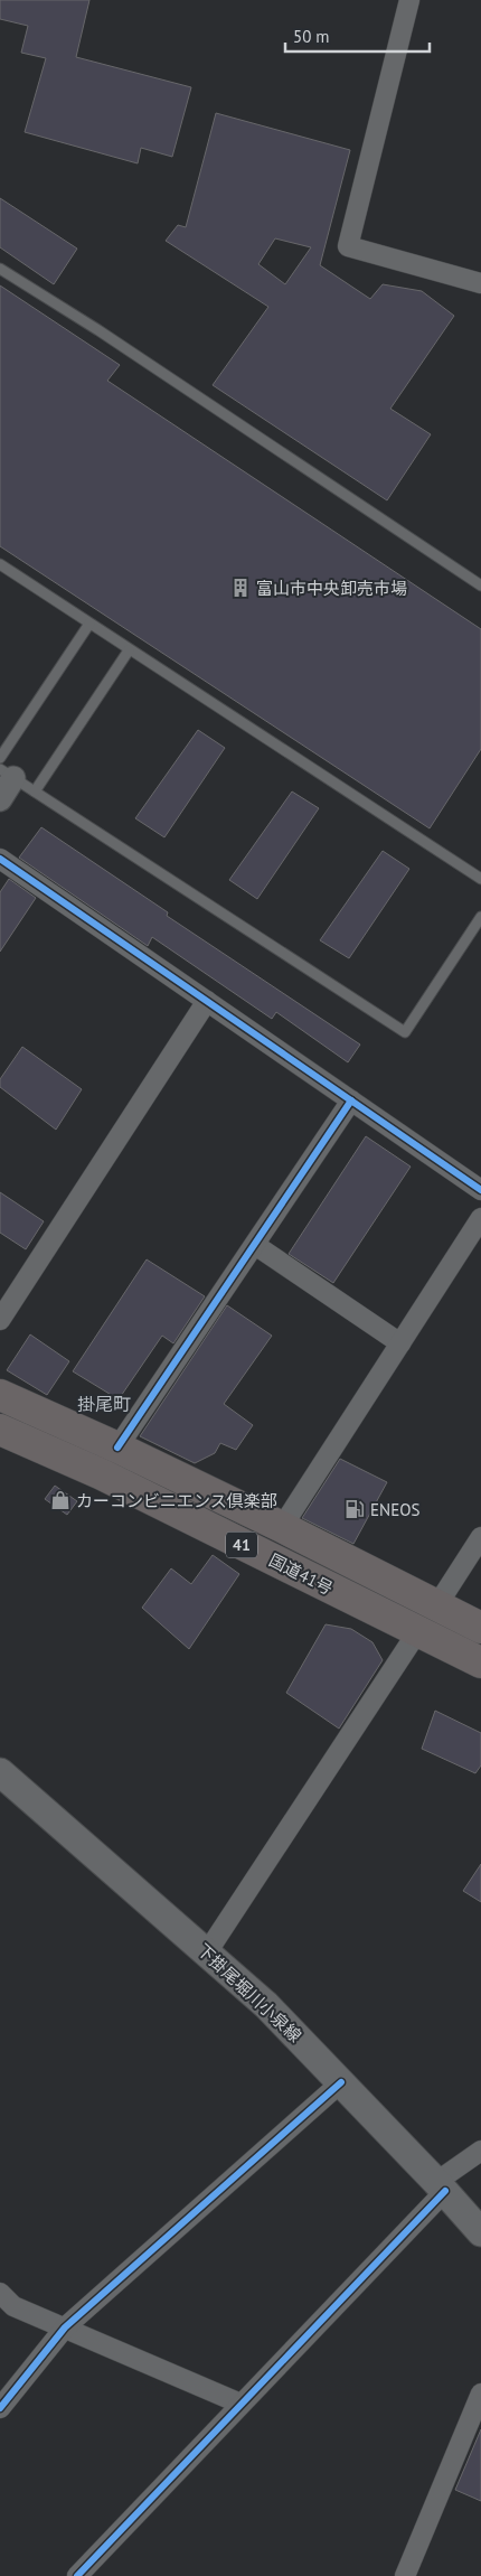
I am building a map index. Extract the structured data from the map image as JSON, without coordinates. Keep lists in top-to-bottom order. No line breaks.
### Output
{"streets":{"highway":["41","国道41号"],"main road":["下掛尾堀川小泉線"]},"districts":["掛尾町"],"places":{"building":["富山市中央卸売市場"],"shop":["カーコンビニエンス倶楽部"],"fuel station":["ENEOS"]},"scale_bar":"50 m"}
